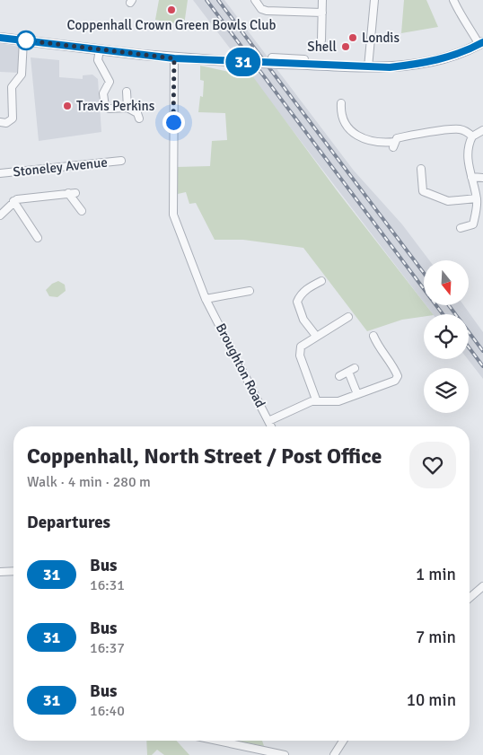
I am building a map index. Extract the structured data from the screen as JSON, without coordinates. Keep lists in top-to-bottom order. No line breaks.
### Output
{"streets":{"street":["Stoneley Avenue","Broughton Road"]},"places":["Coppenhall Crown Green Bowls Club","Londis","Shell","Travis Perkins"],"lines":["bus line 31"],"north":"bottom","page":{"on_map":"31","heading":[["Coppenhall, North Street / Post Office","Walk · 4 min · 280 m"],"Departures"],"list":[{"mark":"31","name":"Bus","note":"16:31","value":"1 min"},{"mark":"31","name":"Bus","note":"16:37","value":"7 min"},{"mark":"31","name":"Bus","note":"16:40","value":"10 min"}]}}
